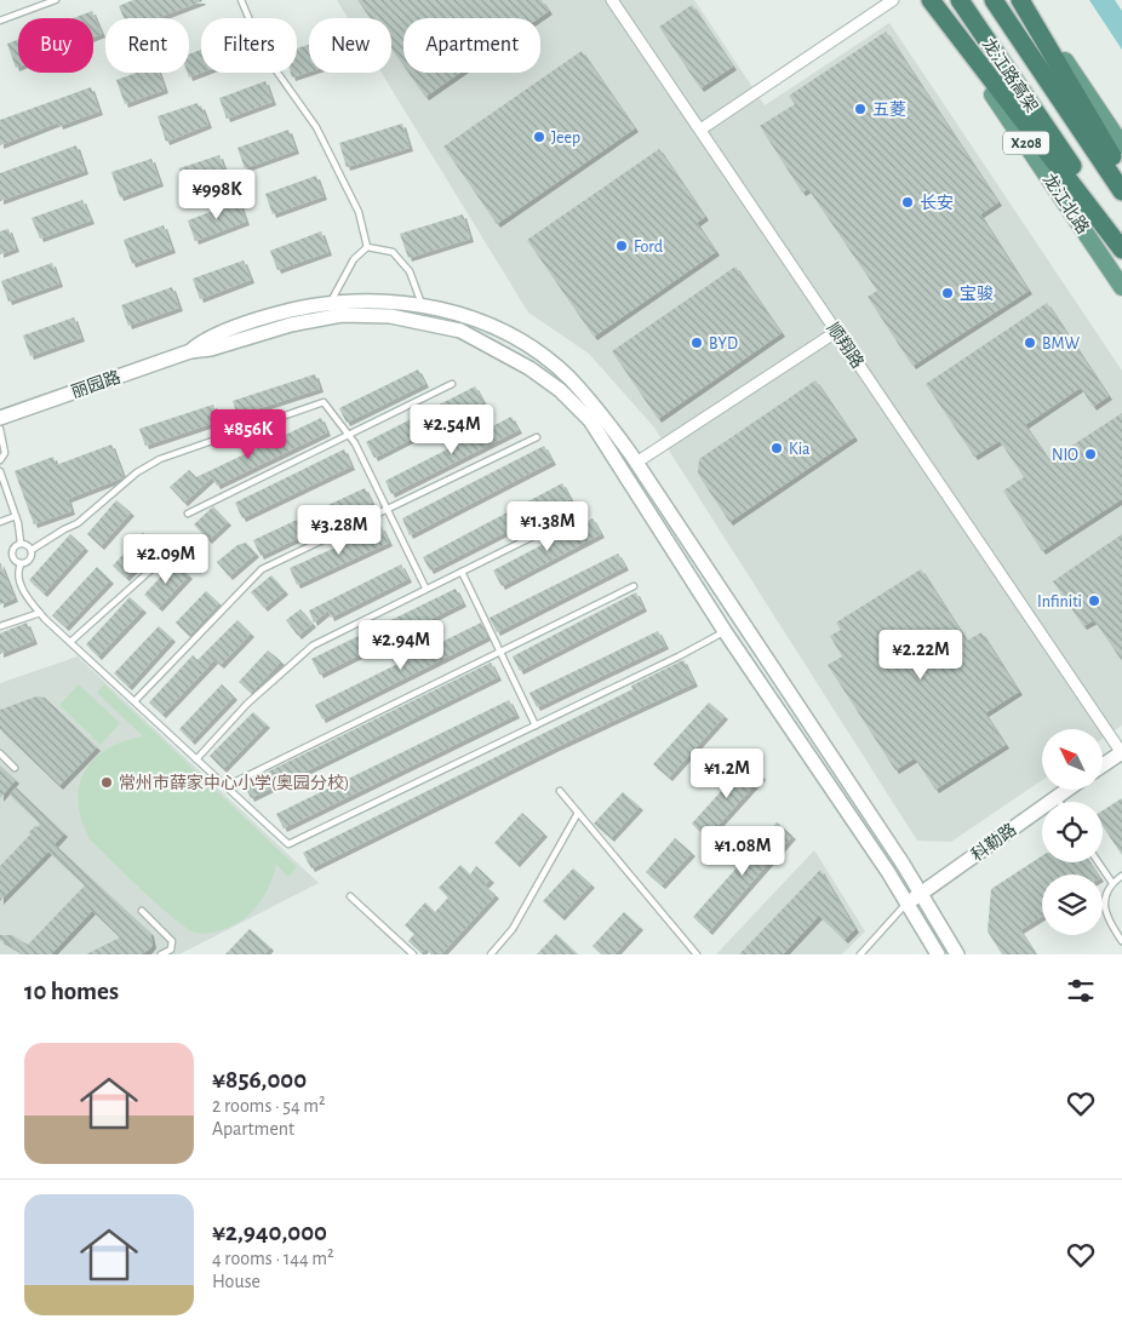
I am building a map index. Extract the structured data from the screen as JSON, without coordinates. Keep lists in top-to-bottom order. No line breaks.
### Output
{"streets":{"highway":["龙江路高架"],"main road":["X208","龙江北路"],"street":["顺翔路","丽园路","科勒路"]},"places":["五菱","Jeep","长安","Ford","宝骏","BYD","BMW","Kia","NIO","Infiniti","常州市薛家中心小学(奥园分校)"],"north":"top left","page":{"chip":["Buy","Rent","Filters","New","Apartment"],"price":["¥998K","¥2.54M","¥856K","¥1.38M","¥3.28M","¥2.09M","¥2.94M","¥2.22M","¥1.2M","¥1.08M"],"heading":"10 homes","list":[{"name":"¥856,000","note":"2 rooms · 54 m² · Apartment"},{"name":"¥2,940,000","note":"4 rooms · 144 m² · House"}]}}
